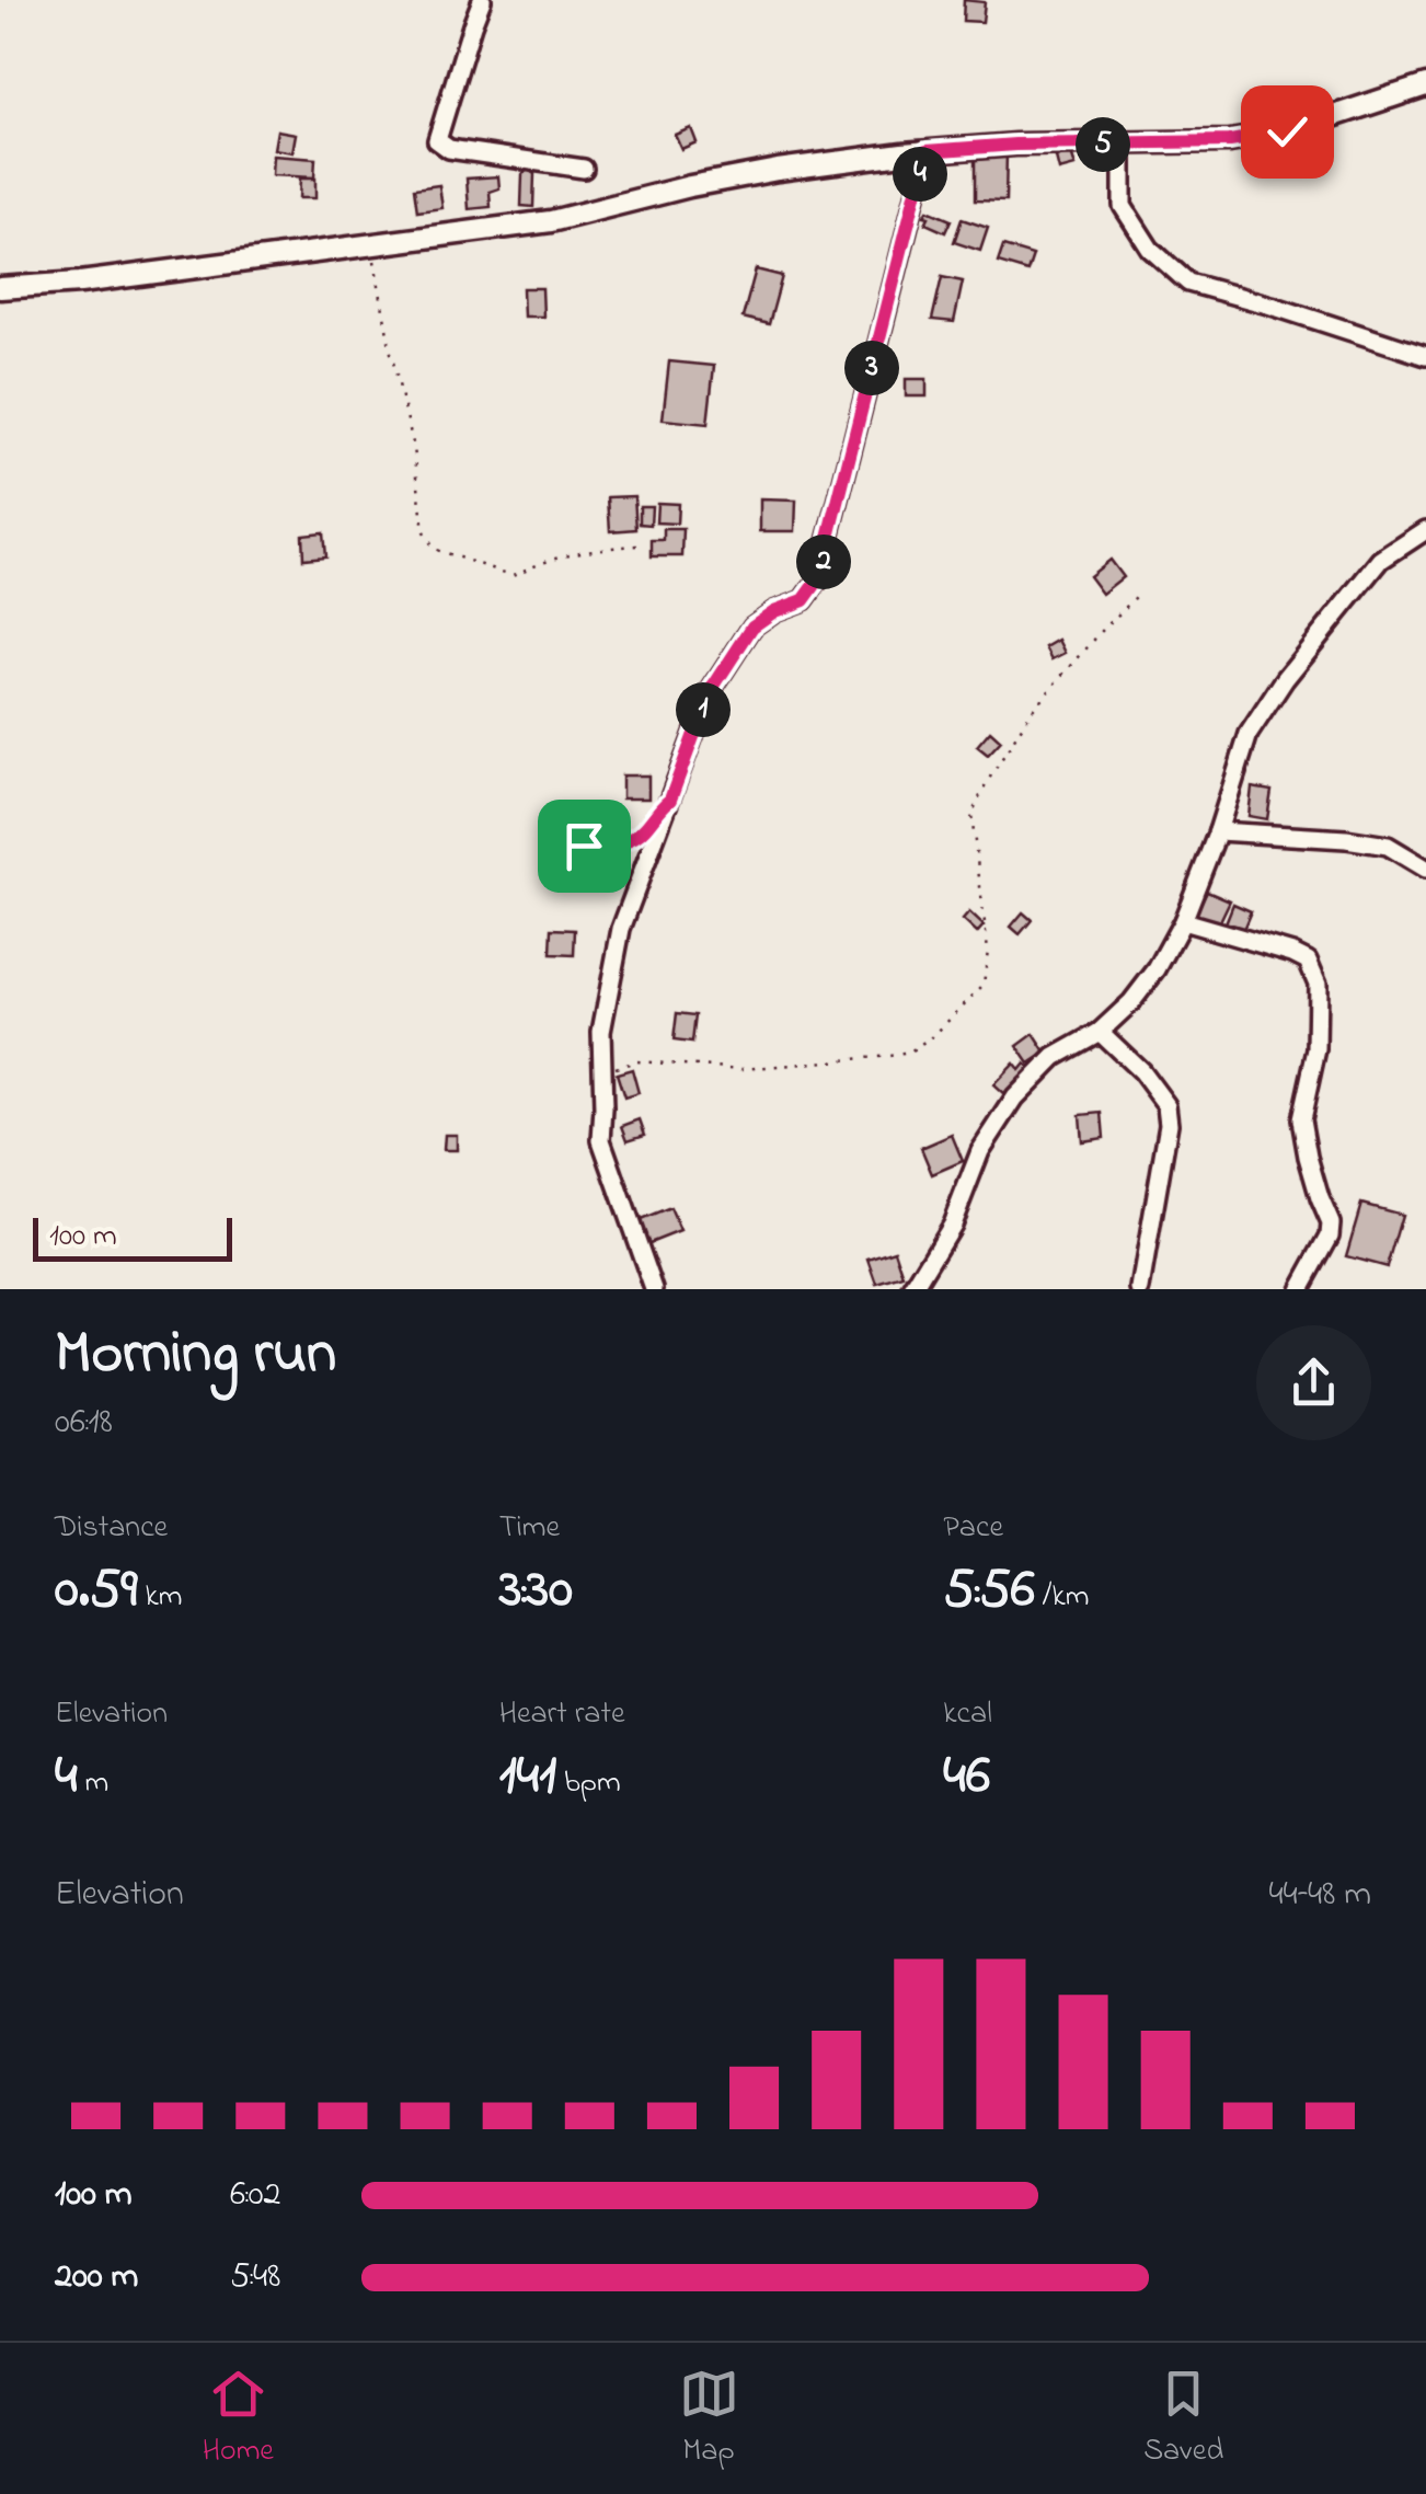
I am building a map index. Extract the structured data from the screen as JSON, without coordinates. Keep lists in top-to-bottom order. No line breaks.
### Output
{"scale_bar":"100 m","page":{"pins":["5","4","3","2","1"],"scale":"100 m","heading":["Morning run","06:18"],"stats":[["Distance","0.59 km"],["Time","3:30"],["Pace","5:56 /km"],["Elevation","4 m"],["Heart rate","141 bpm"],["kcal","46"]],"chart":["Elevation","44–48 m"],"list":[{"name":"100 m","note":"6:02"},{"name":"200 m","note":"5:48"}],"tabs":["Home","Map","Saved"]}}
